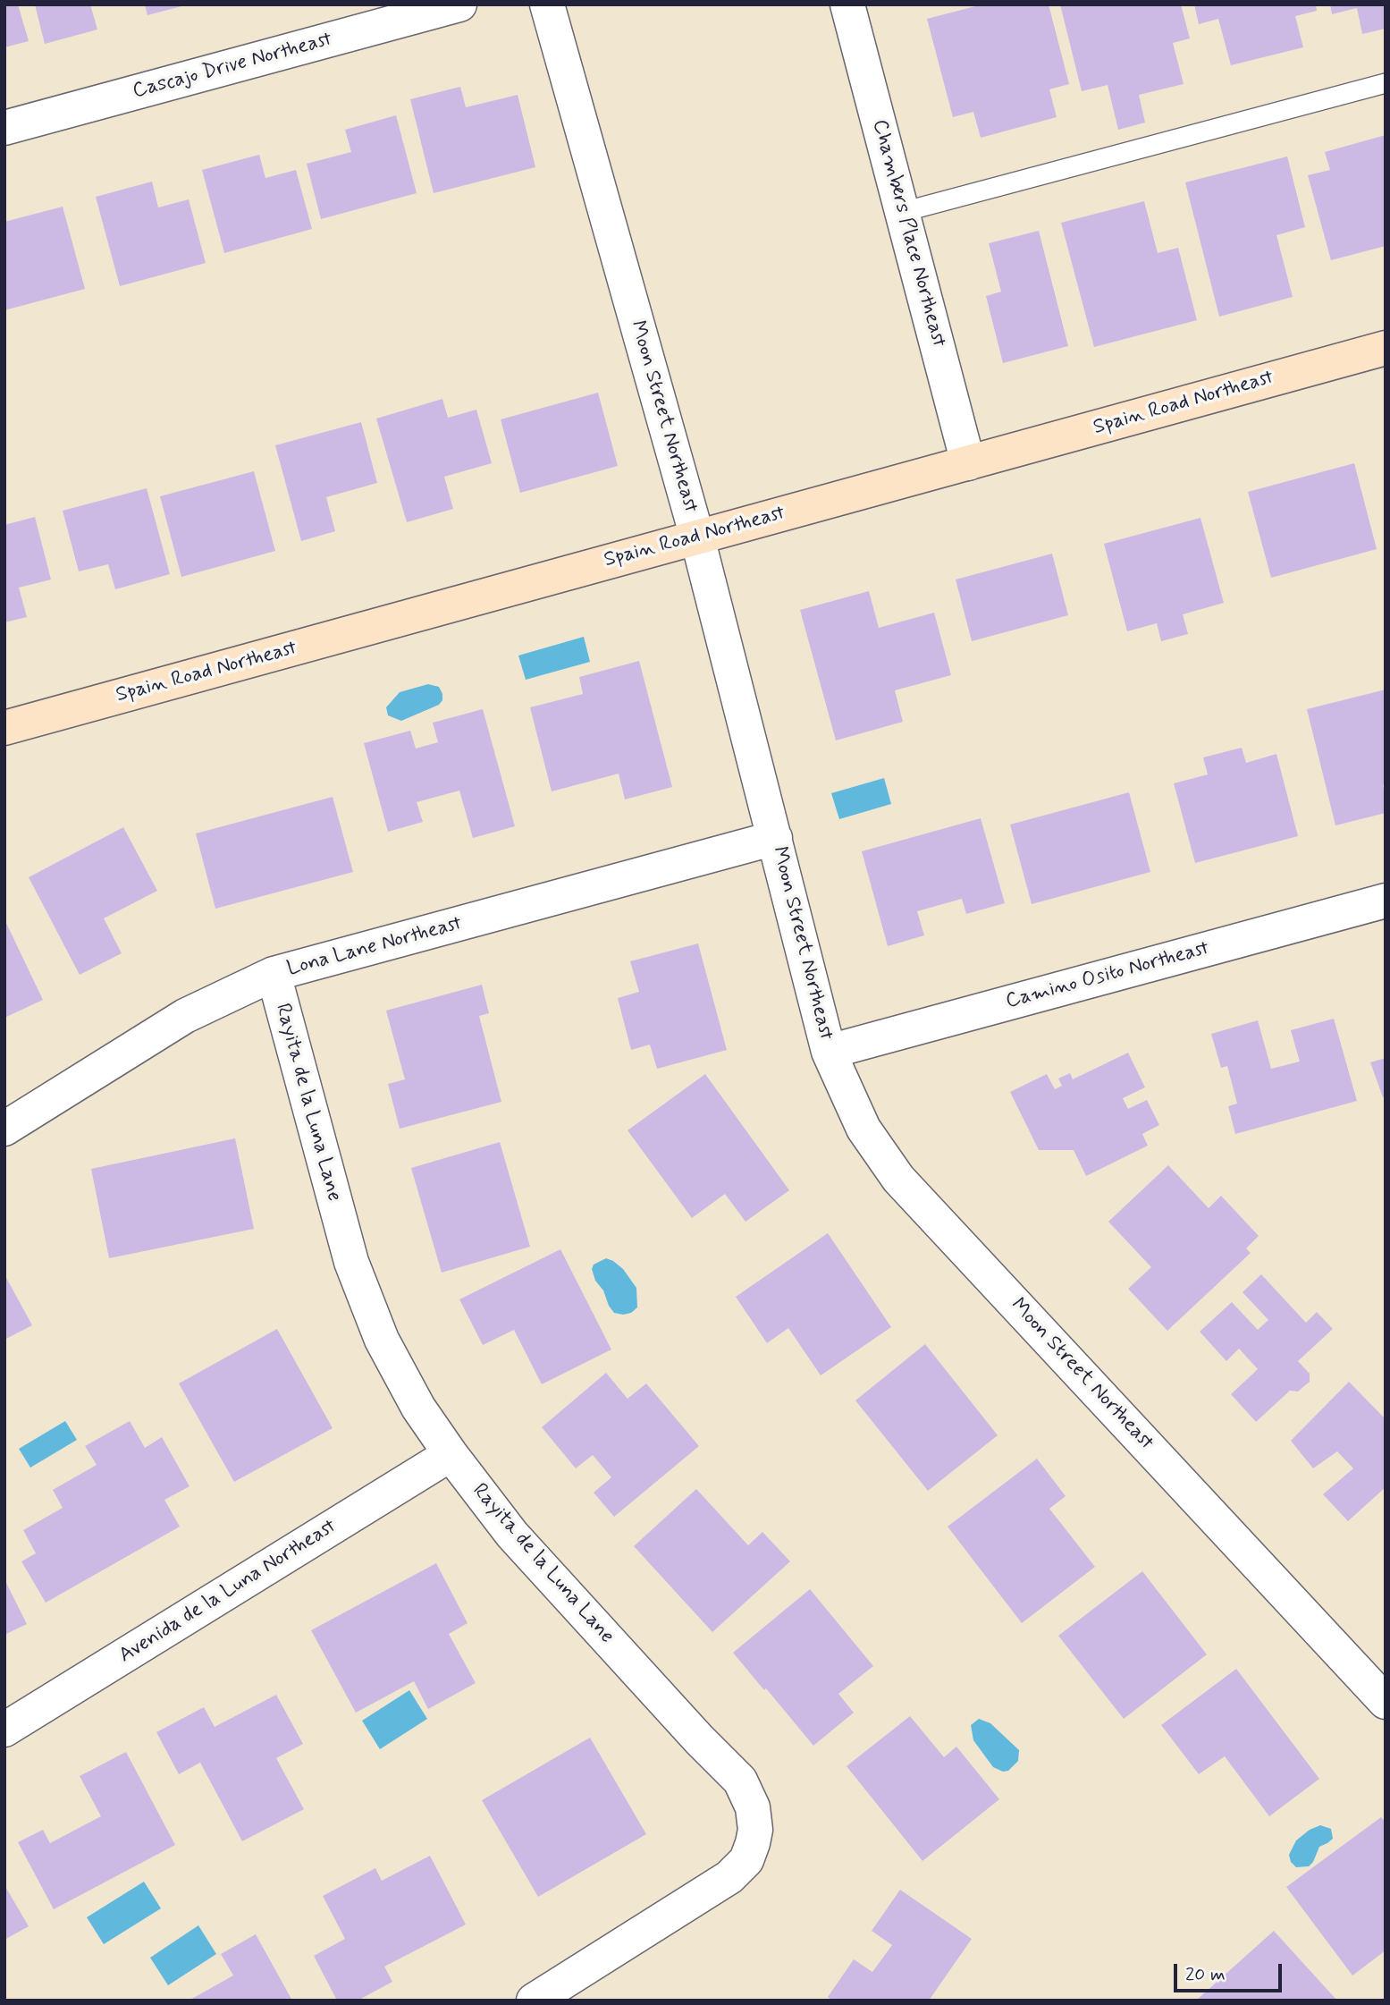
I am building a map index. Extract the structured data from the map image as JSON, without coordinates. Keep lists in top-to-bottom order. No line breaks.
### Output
{"streets":{"street":["Cascajo Drive Northeast","Chambers Place Northeast","Spain Road Northeast","Moon Street Northeast","Lona Lane Northeast","Camino Osito Northeast","Rayita de la Luna Lane","Avenida de la Luna Northeast"]},"crossings":[["Chambers Place Northeast","Spain Road Northeast"],["Spain Road Northeast","Moon Street Northeast"],["Moon Street Northeast","Lona Lane Northeast"],["Moon Street Northeast","Camino Osito Northeast"],["Lona Lane Northeast","Rayita de la Luna Lane"],["Rayita de la Luna Lane","Avenida de la Luna Northeast"]],"scale_bar":"20 m"}
